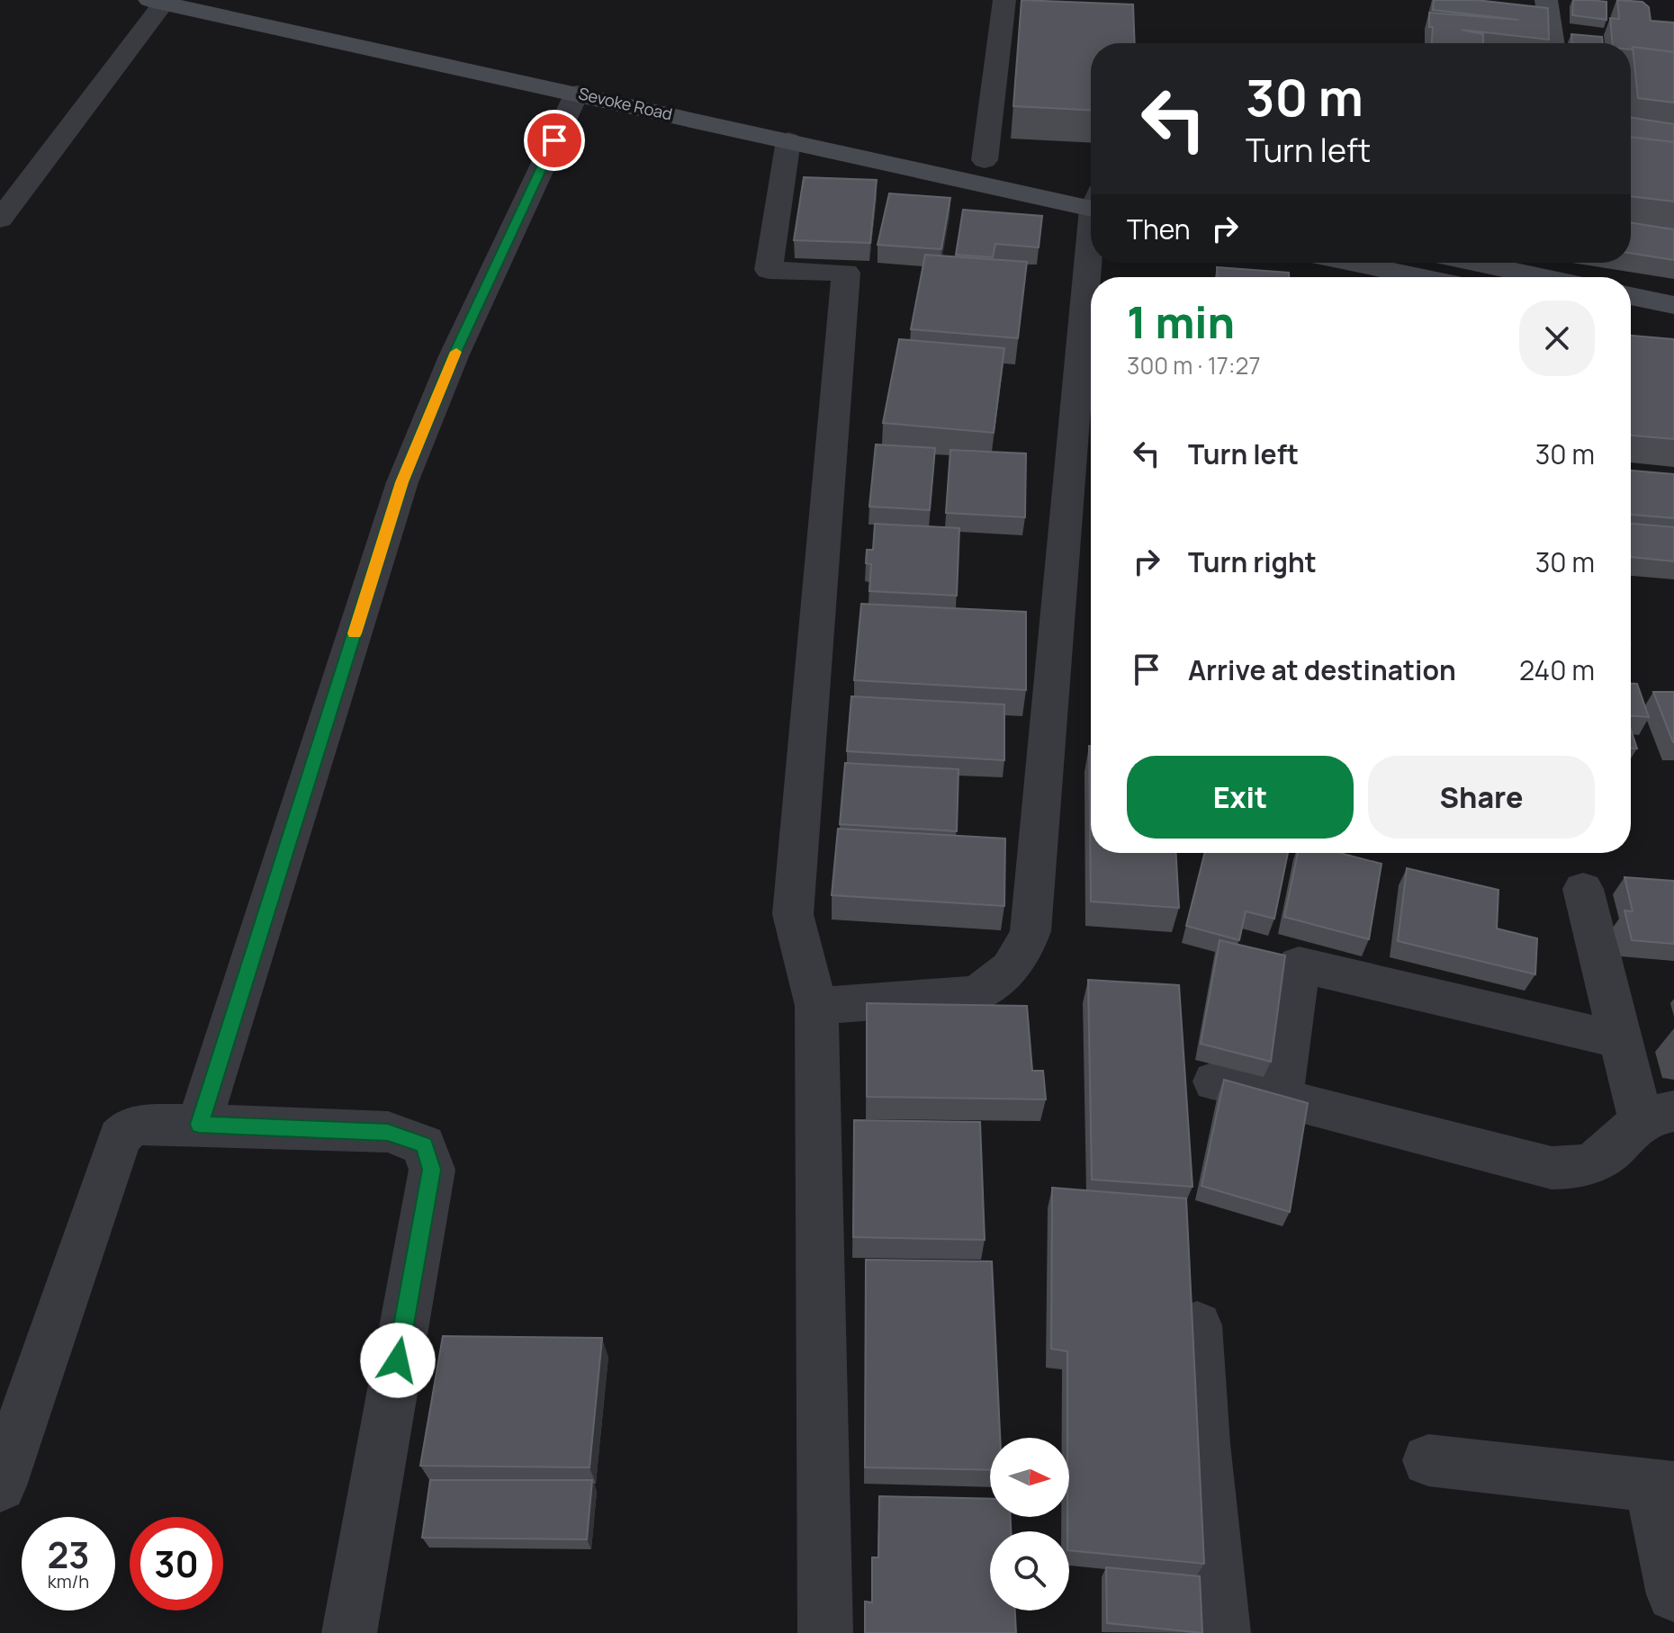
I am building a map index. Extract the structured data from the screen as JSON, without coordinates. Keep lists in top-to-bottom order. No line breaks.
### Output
{"streets":{"main road":["Sevoke Road"]},"north":"right","page":{"turn":["30 m","Turn left"],"then":"Then","heading":["1 min","300 m · 17:27"],"list":[{"name":"Turn left","value":"30 m"},{"name":"Turn right","value":"30 m"},{"name":"Arrive at destination","value":"240 m"}],"buttons":["Exit","Share"],"speed":"23 km/h","limit":"30"}}
